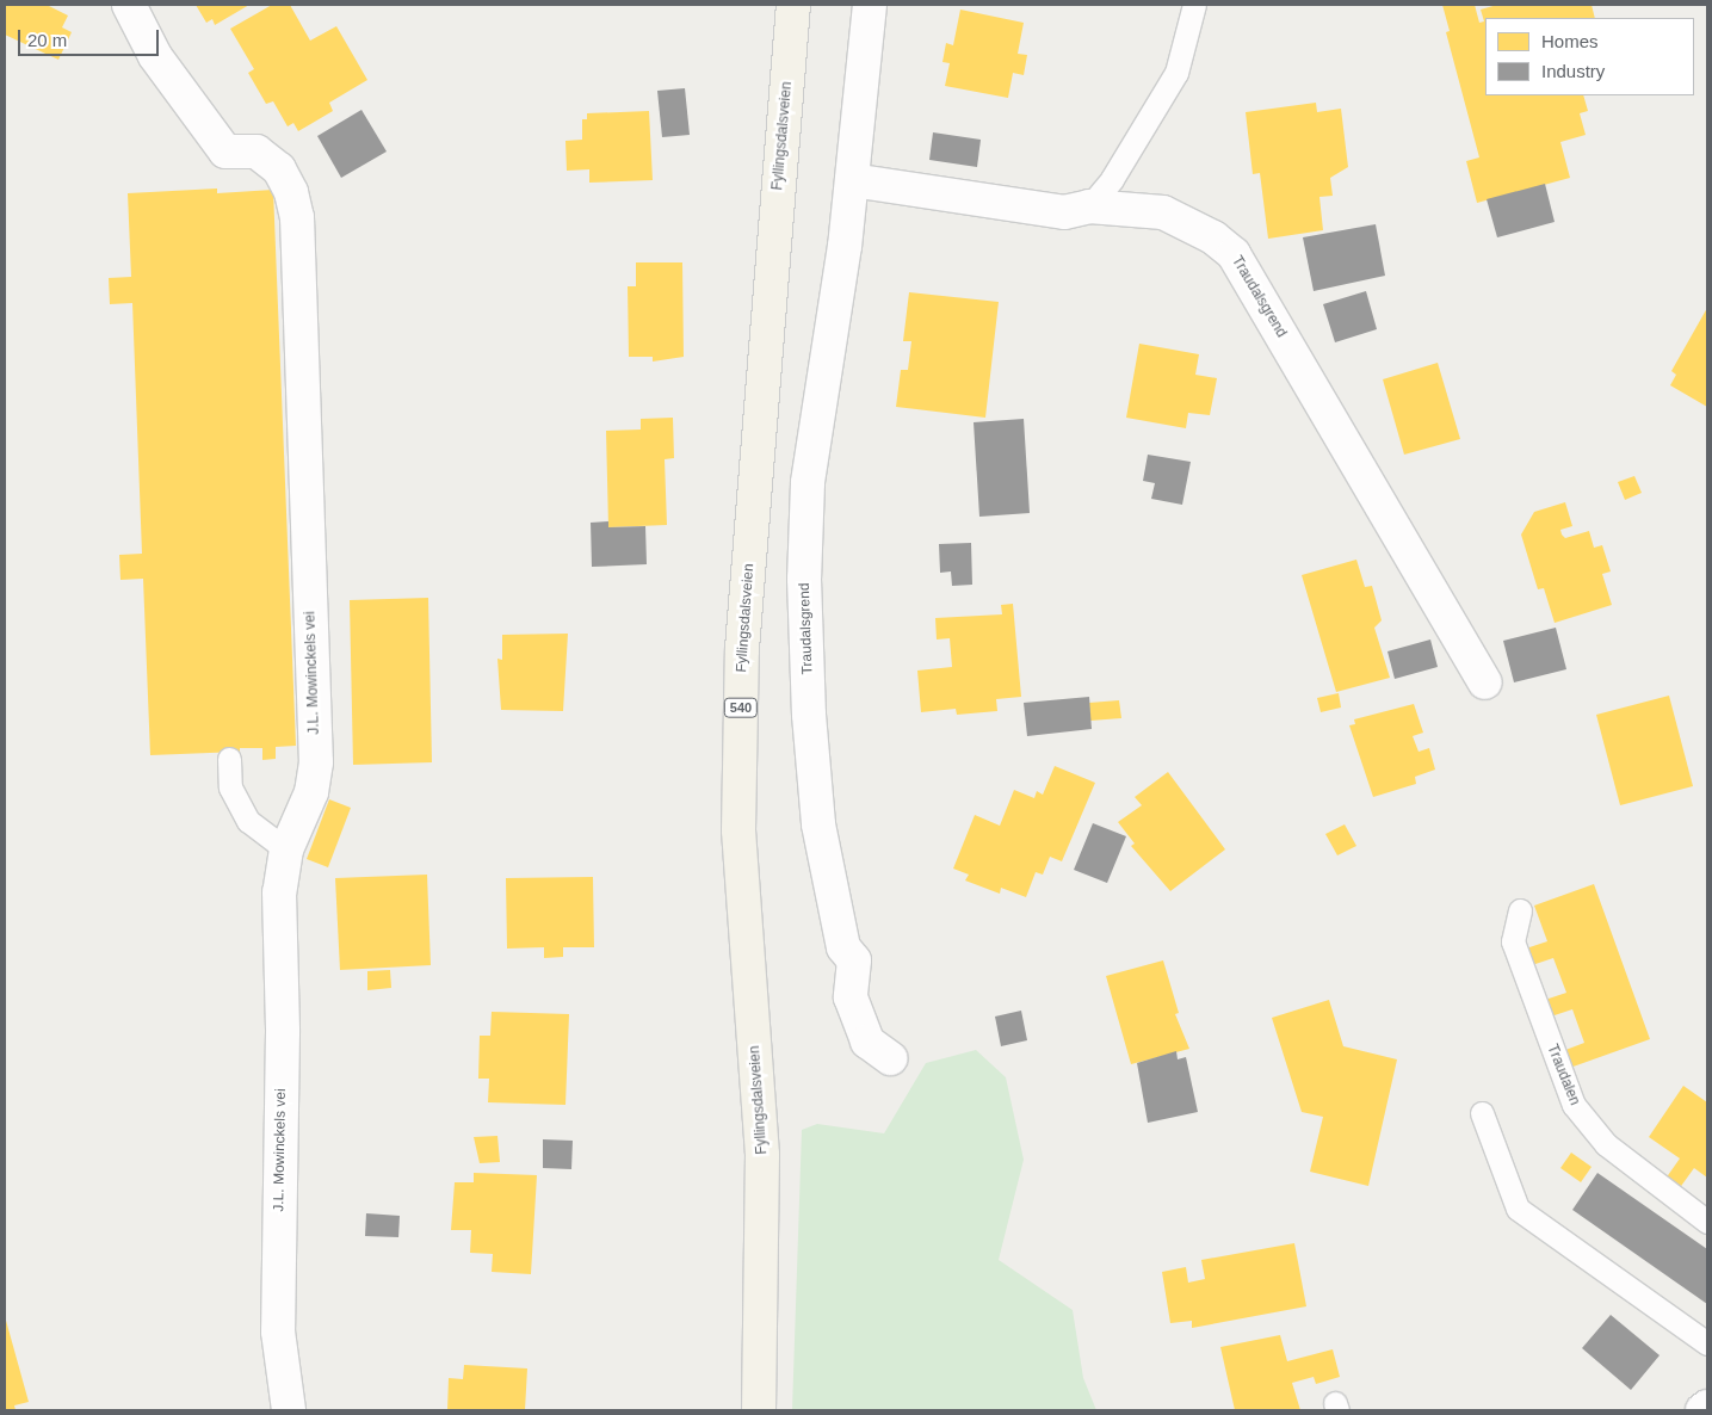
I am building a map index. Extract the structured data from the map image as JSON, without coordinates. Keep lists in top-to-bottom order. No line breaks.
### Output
{"streets":{"main road":["Fyllingsdalsveien","540"],"street":["Traudalsgrend","J.L. Mowinckels vei"],"lane":["Traudalen"]},"legend":["Homes","Industry"],"scale_bar":"20 m"}
